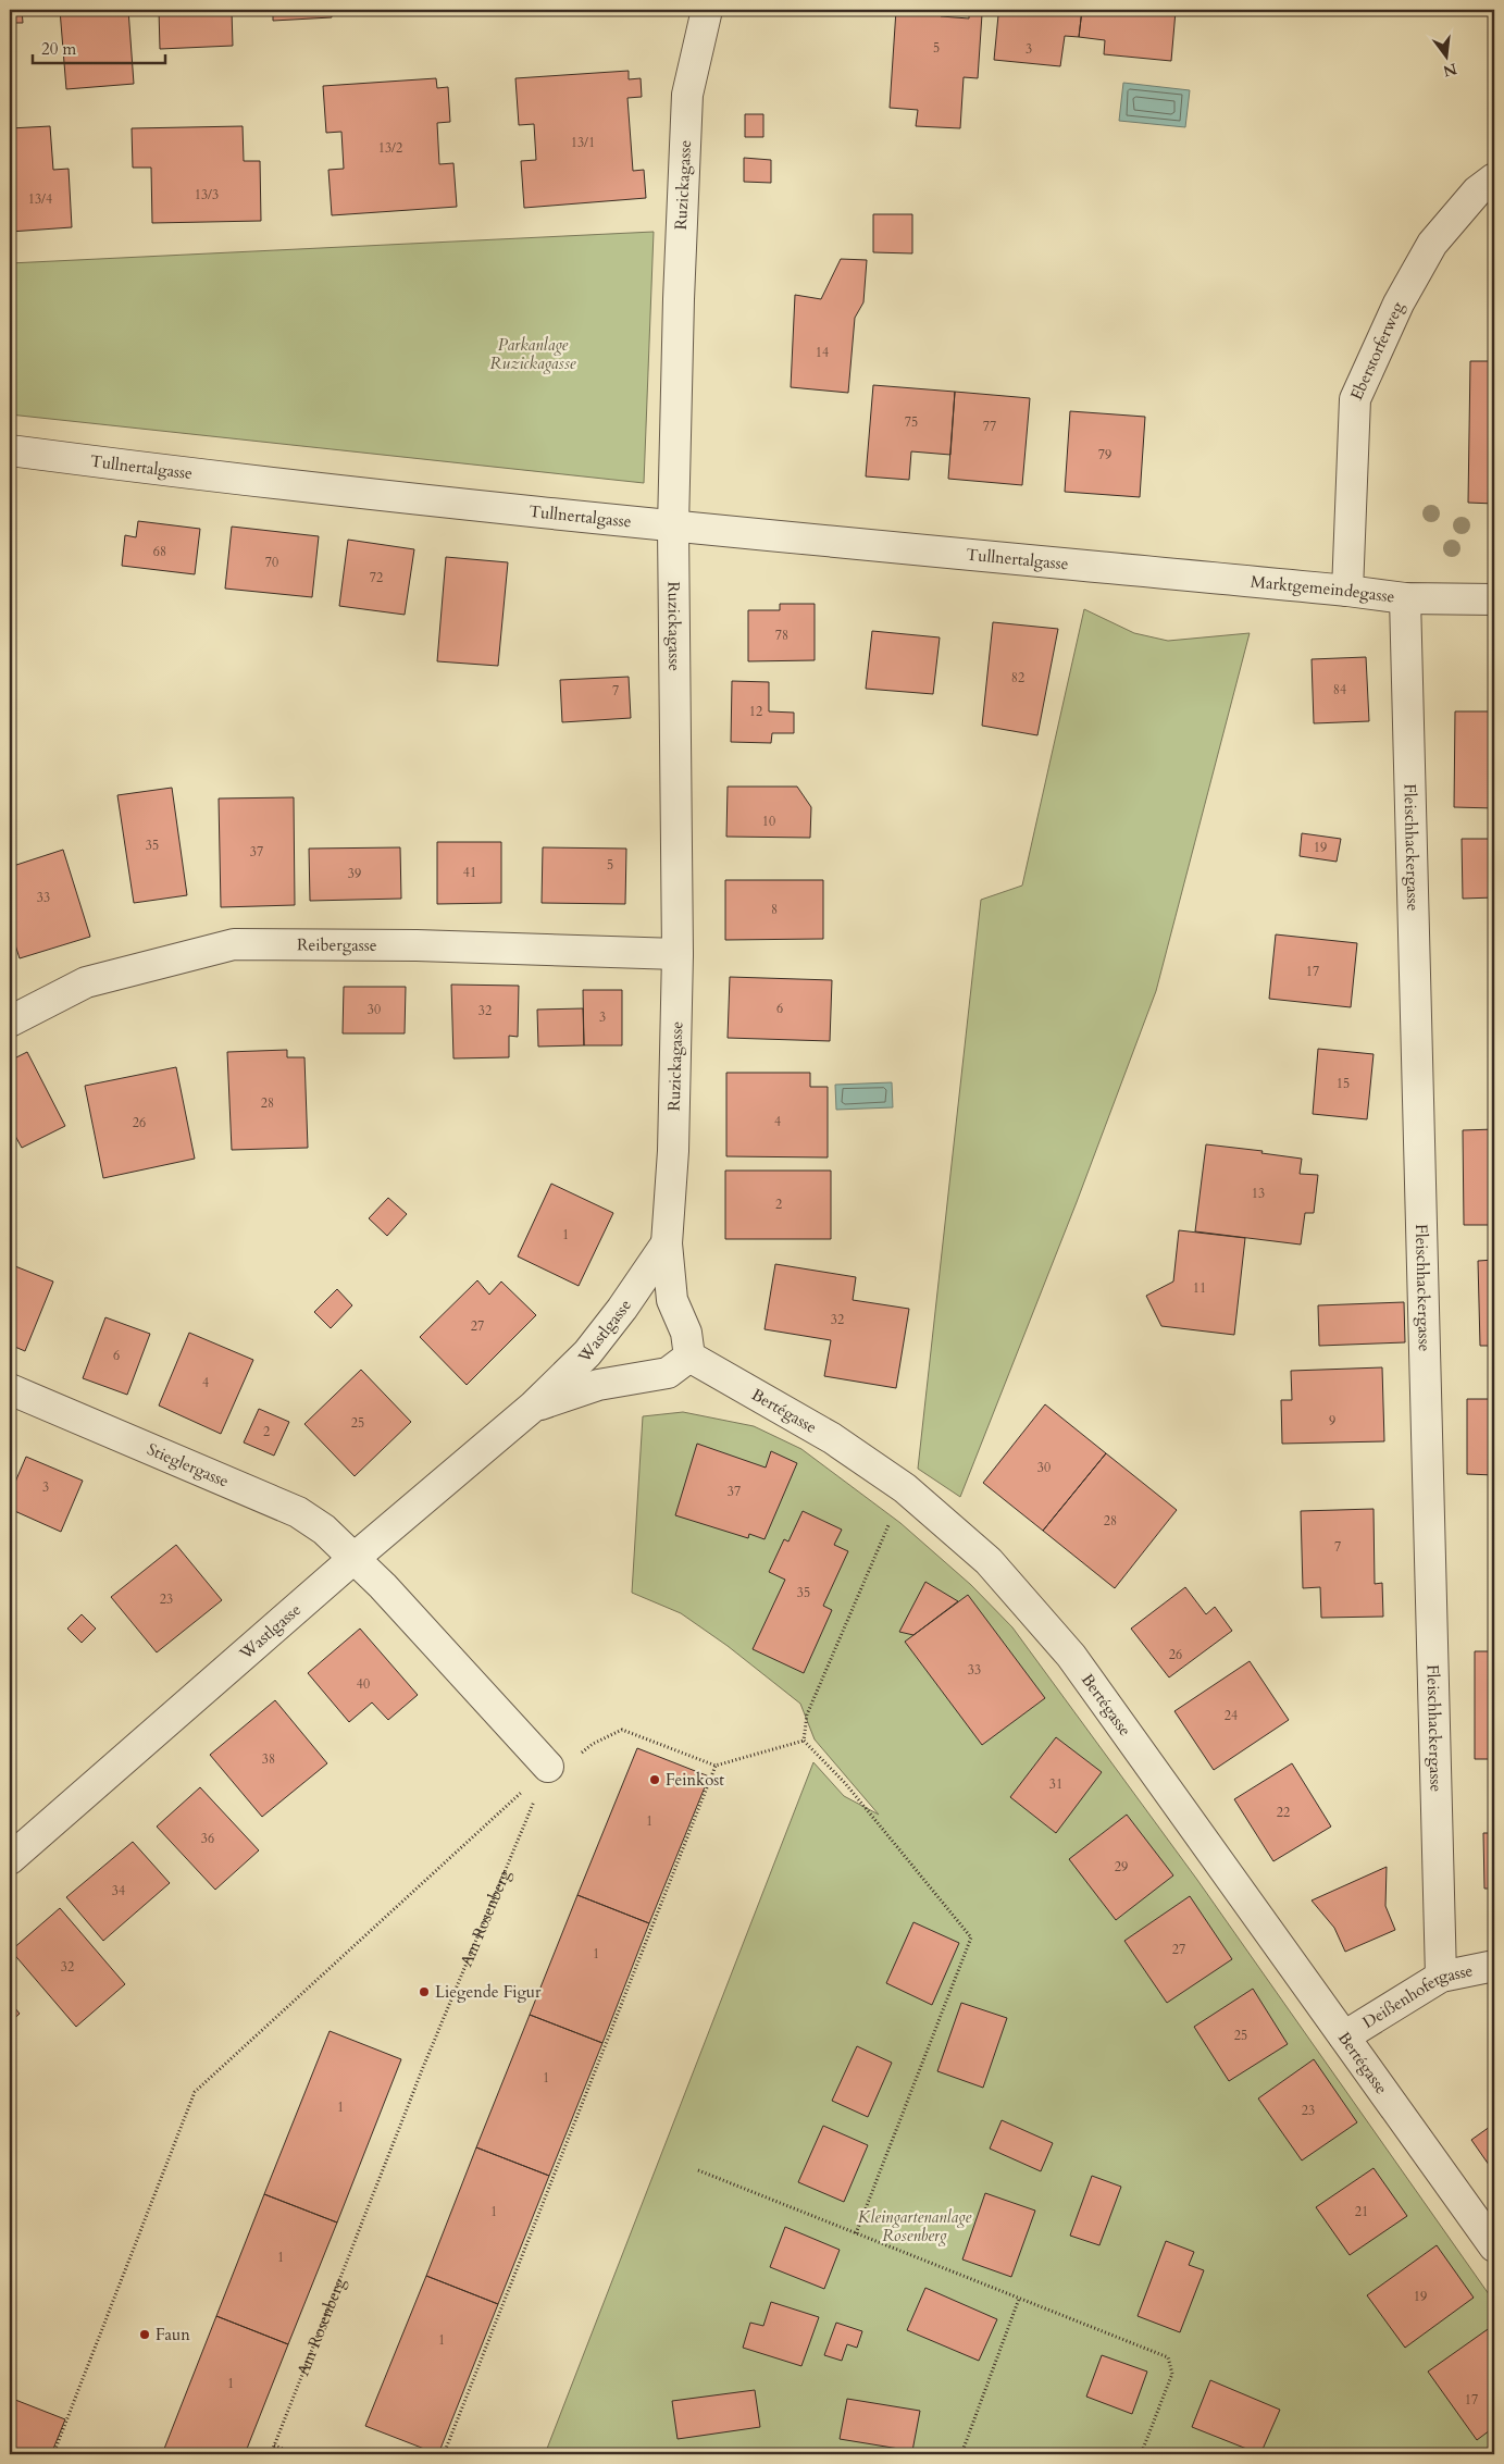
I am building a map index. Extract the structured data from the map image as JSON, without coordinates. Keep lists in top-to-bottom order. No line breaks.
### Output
{"streets":{"street":["Ruzickagasse","Eberstorferweg","Tullnertalgasse","Marktgemeindegasse","Fleischhackergasse","Reibergasse","Wastlgasse","Bertégasse","Stieglergasse","Deißenhofergasse"],"path":["Am Rosenberg"]},"crossings":[["Ruzickagasse","Tullnertalgasse"],["Ruzickagasse","Reibergasse"],["Ruzickagasse","Wastlgasse"],["Eberstorferweg","Marktgemeindegasse"],["Tullnertalgasse","Marktgemeindegasse"],["Marktgemeindegasse","Fleischhackergasse"],["Fleischhackergasse","Deißenhofergasse"],["Wastlgasse","Bertégasse"],["Wastlgasse","Stieglergasse"],["Bertégasse","Deißenhofergasse"]],"parks":["Parkanlage Ruzickagasse","Kleingartenanlage Rosenberg"],"places":["Feinkost","Liegende Figur","Faun"],"house_numbers":["5","3","13/1","13/2","13/3","13/4","14","75","77","79","68","70","72","78","82","84","7","12","10","35","19","37","5","41","39","33","8","17","6","30","32","3","15","28","4","26","13","2","1","11","32","27","6","4","9","25","2","30","3","37","28","7","35","23","26","33","40","24","38","31","22","1","36","29","34","27","1","32","25","1","1","23","1","21","1","19","1","1","17"],"scale_bar":"20 m","north":"bottom"}
